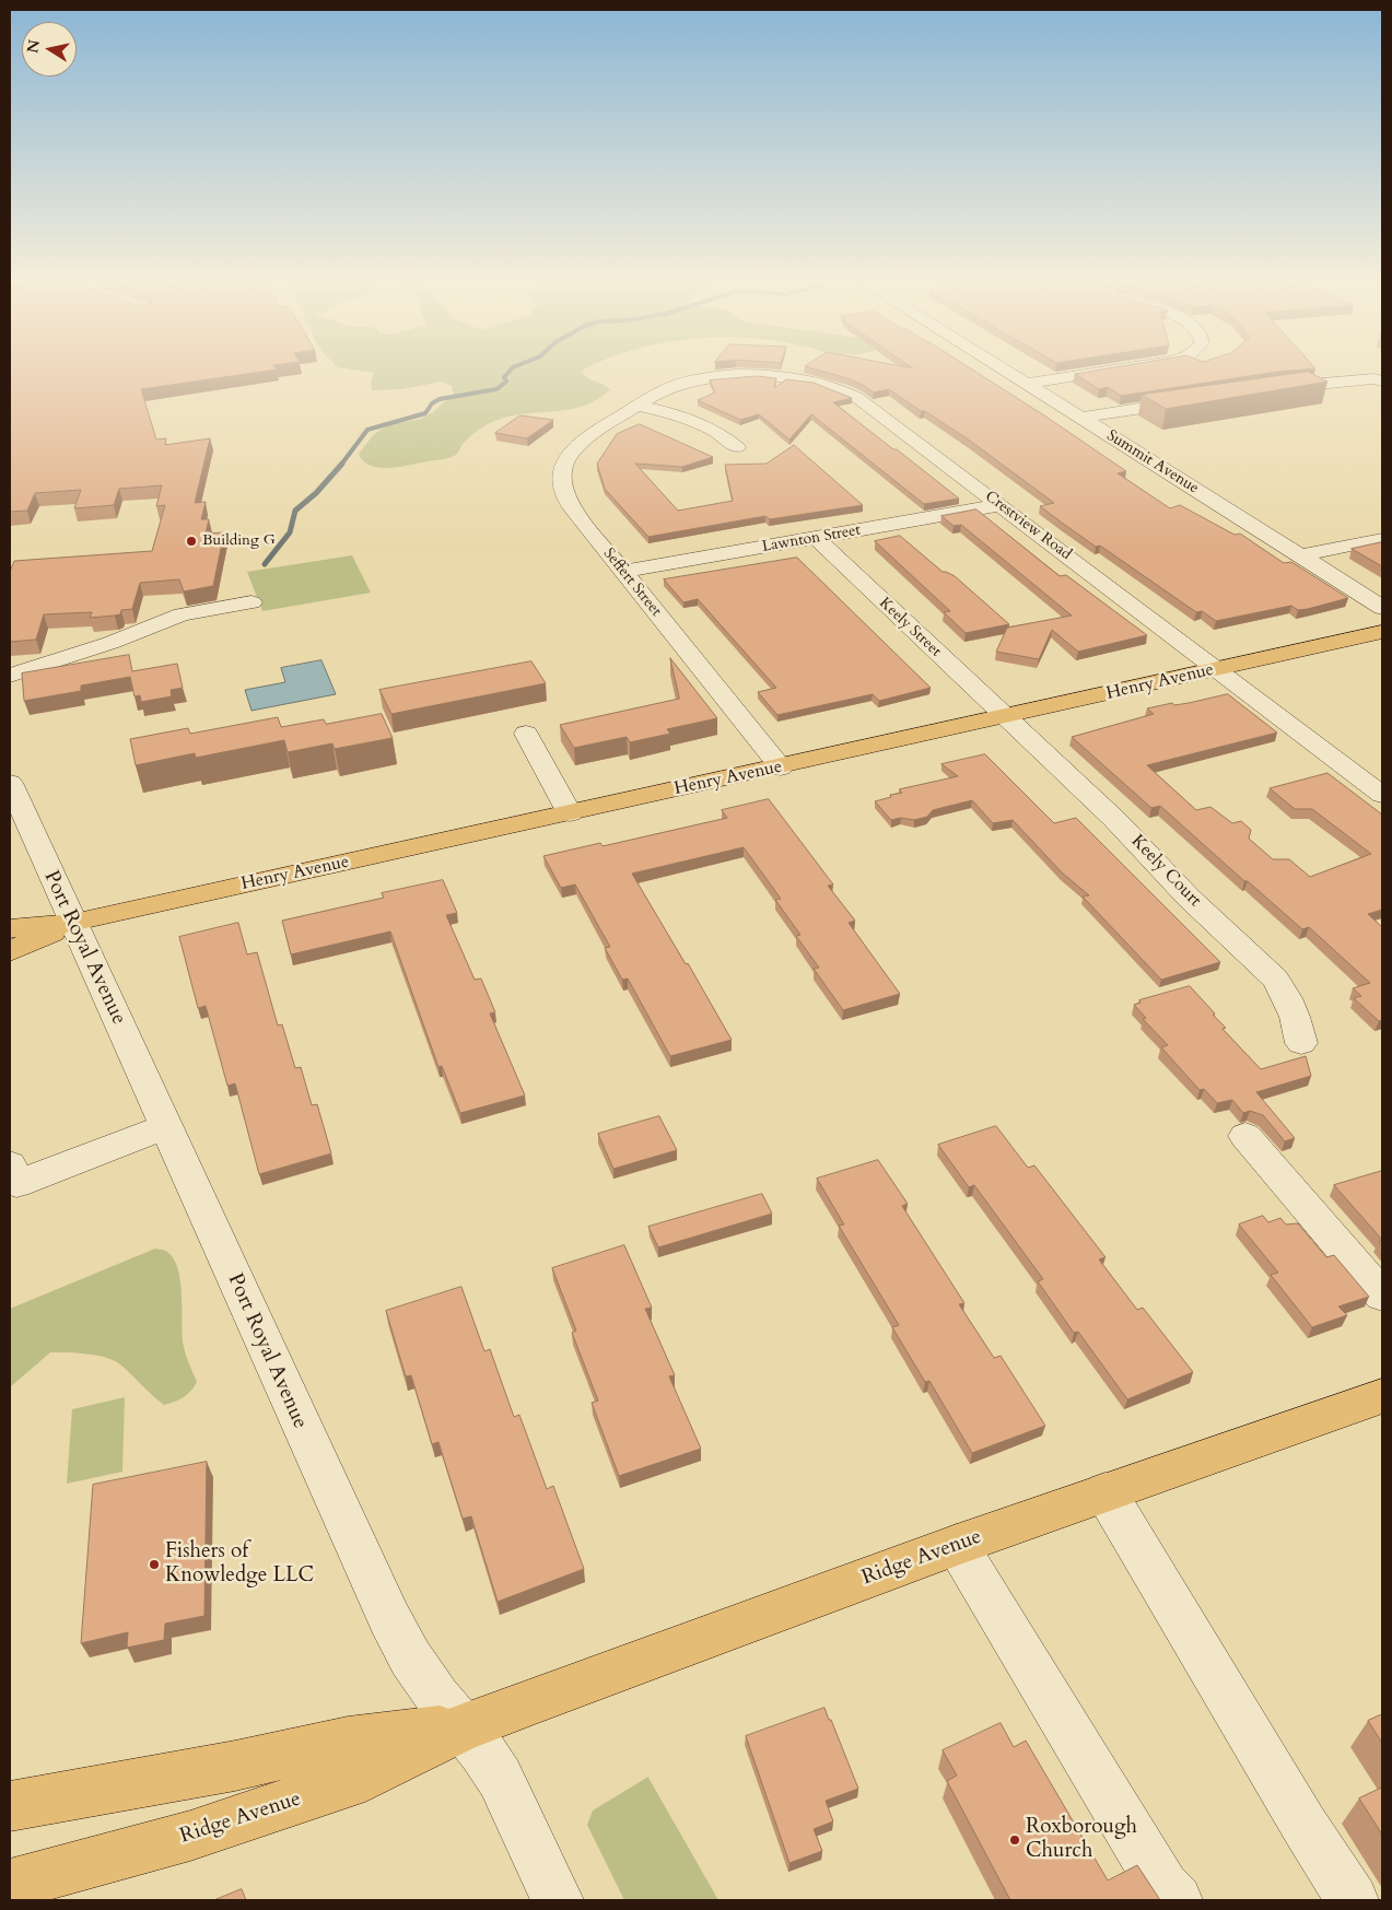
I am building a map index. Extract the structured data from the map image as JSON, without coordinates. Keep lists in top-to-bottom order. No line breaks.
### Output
{"streets":{"main road":["Henry Avenue","Ridge Avenue"],"street":["Summit Avenue","Crestview Road","Lawnton Street","Seffert Street","Keely Street","Keely Court","Port Royal Avenue"]},"crossings":[["Crestview Road","Lawnton Street"],["Crestview Road","Seffert Street"],["Crestview Road","Henry Avenue"],["Lawnton Street","Seffert Street"],["Lawnton Street","Keely Street"],["Seffert Street","Henry Avenue"],["Keely Street","Henry Avenue"],["Keely Street","Keely Court"],["Henry Avenue","Keely Court"],["Henry Avenue","Port Royal Avenue"],["Port Royal Avenue","Ridge Avenue"]],"places":["Building G","Fishers of Knowledge LLC","Roxborough Church"],"north":"left"}
